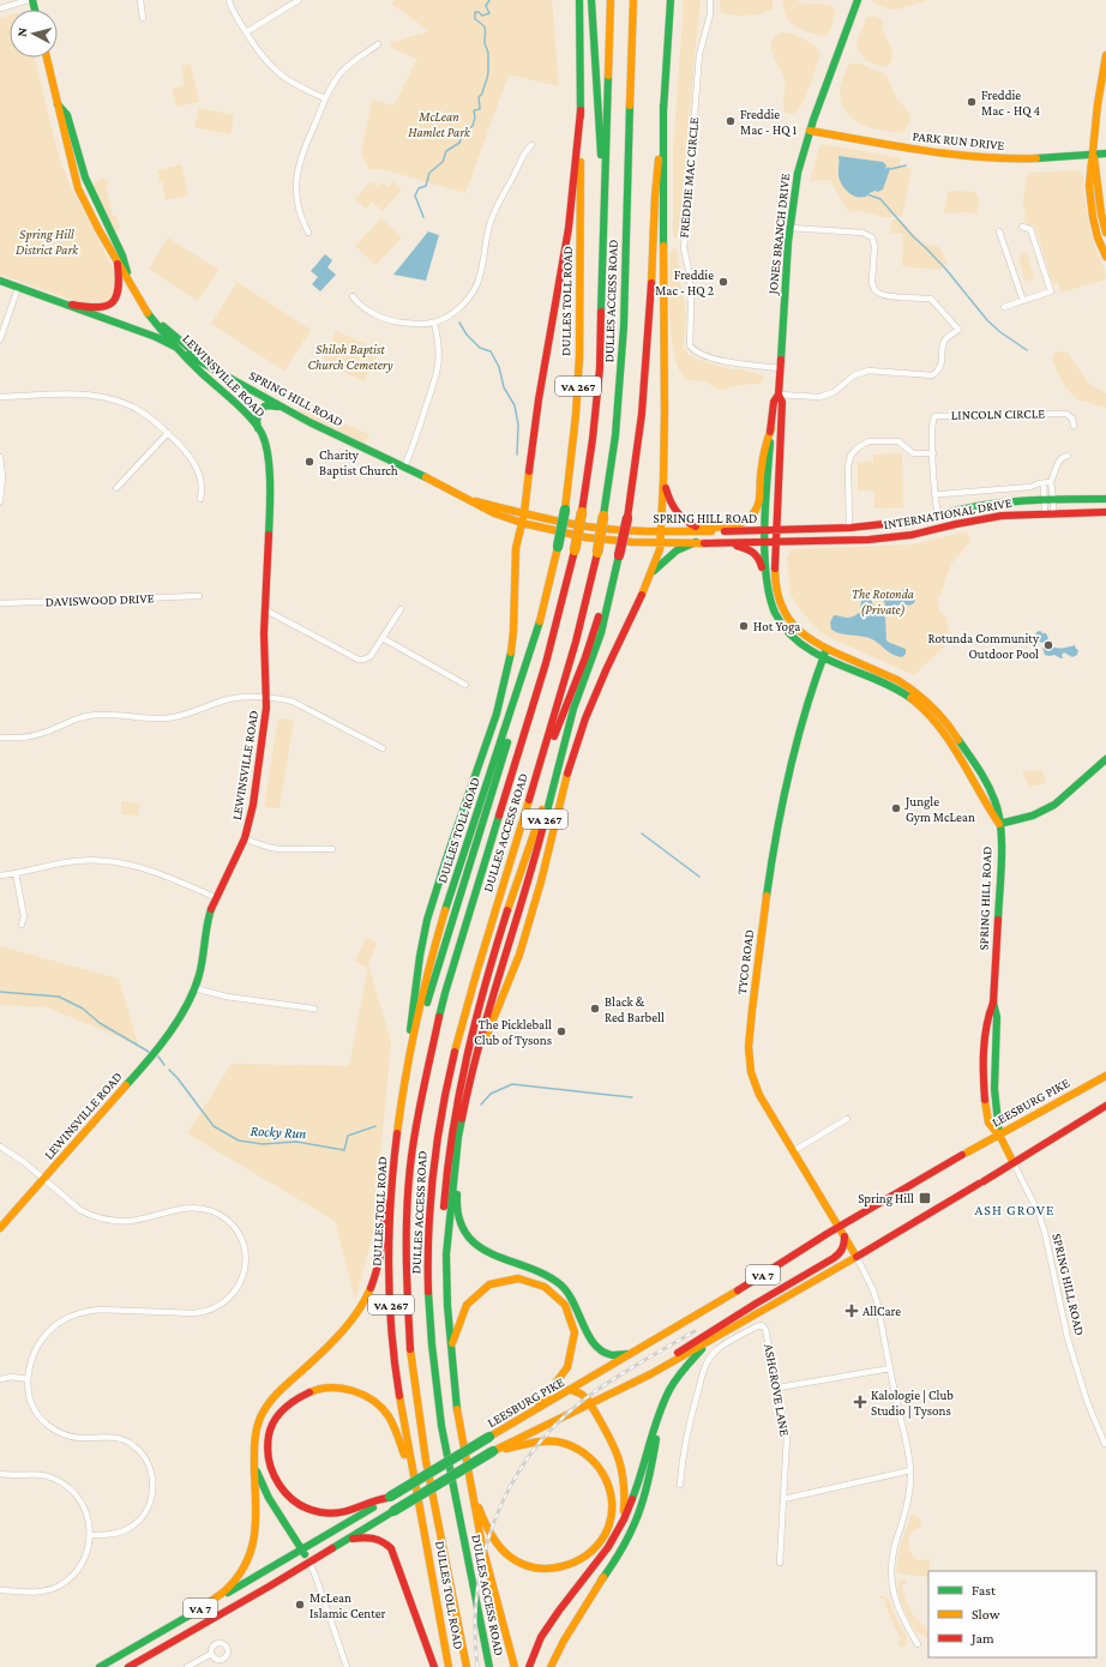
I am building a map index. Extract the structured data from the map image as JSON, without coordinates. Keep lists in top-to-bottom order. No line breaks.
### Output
{"streets":{"main road":["PARK RUN DRIVE","JONES BRANCH DRIVE","DULLES TOLL ROAD","DULLES ACCESS ROAD","LEWINSVILLE ROAD","VA 267","SPRING HILL ROAD","INTERNATIONAL DRIVE","TYCO ROAD","LEESBURG PIKE","VA 7"],"street":["FREDDIE MAC CIRCLE","LINCOLN CIRCLE","DAVISWOOD DRIVE","ASHGROVE LANE"]},"crossings":[["PARK RUN DRIVE","JONES BRANCH DRIVE"],["FREDDIE MAC CIRCLE","JONES BRANCH DRIVE"],["JONES BRANCH DRIVE","SPRING HILL ROAD"],["JONES BRANCH DRIVE","INTERNATIONAL DRIVE"],["LEWINSVILLE ROAD","SPRING HILL ROAD"],["SPRING HILL ROAD","INTERNATIONAL DRIVE"],["SPRING HILL ROAD","TYCO ROAD"],["SPRING HILL ROAD","LEESBURG PIKE"],["LINCOLN CIRCLE","INTERNATIONAL DRIVE"],["TYCO ROAD","LEESBURG PIKE"]],"districts":["ASH GROVE"],"water":["Rocky Run"],"parks":["McLean Hamlet Park","Spring Hill District Park","Shiloh Baptist Church Cemetery","The Rotonda (Private)"],"places":{"other":["Freddie Mac - HQ 4","Freddie Mac - HQ 1","Freddie Mac - HQ 2","Charity Baptist Church","Hot Yoga","Rotunda Community Outdoor Pool","Jungle Gym McLean","Black & Red Barbell","The Pickleball Club of Tysons","McLean Islamic Center"],"transit":["Spring Hill"],"health":["AllCare","Kalologie | Club Studio | Tysons"]},"legend":["Fast","Slow","Jam"],"north":"left"}
